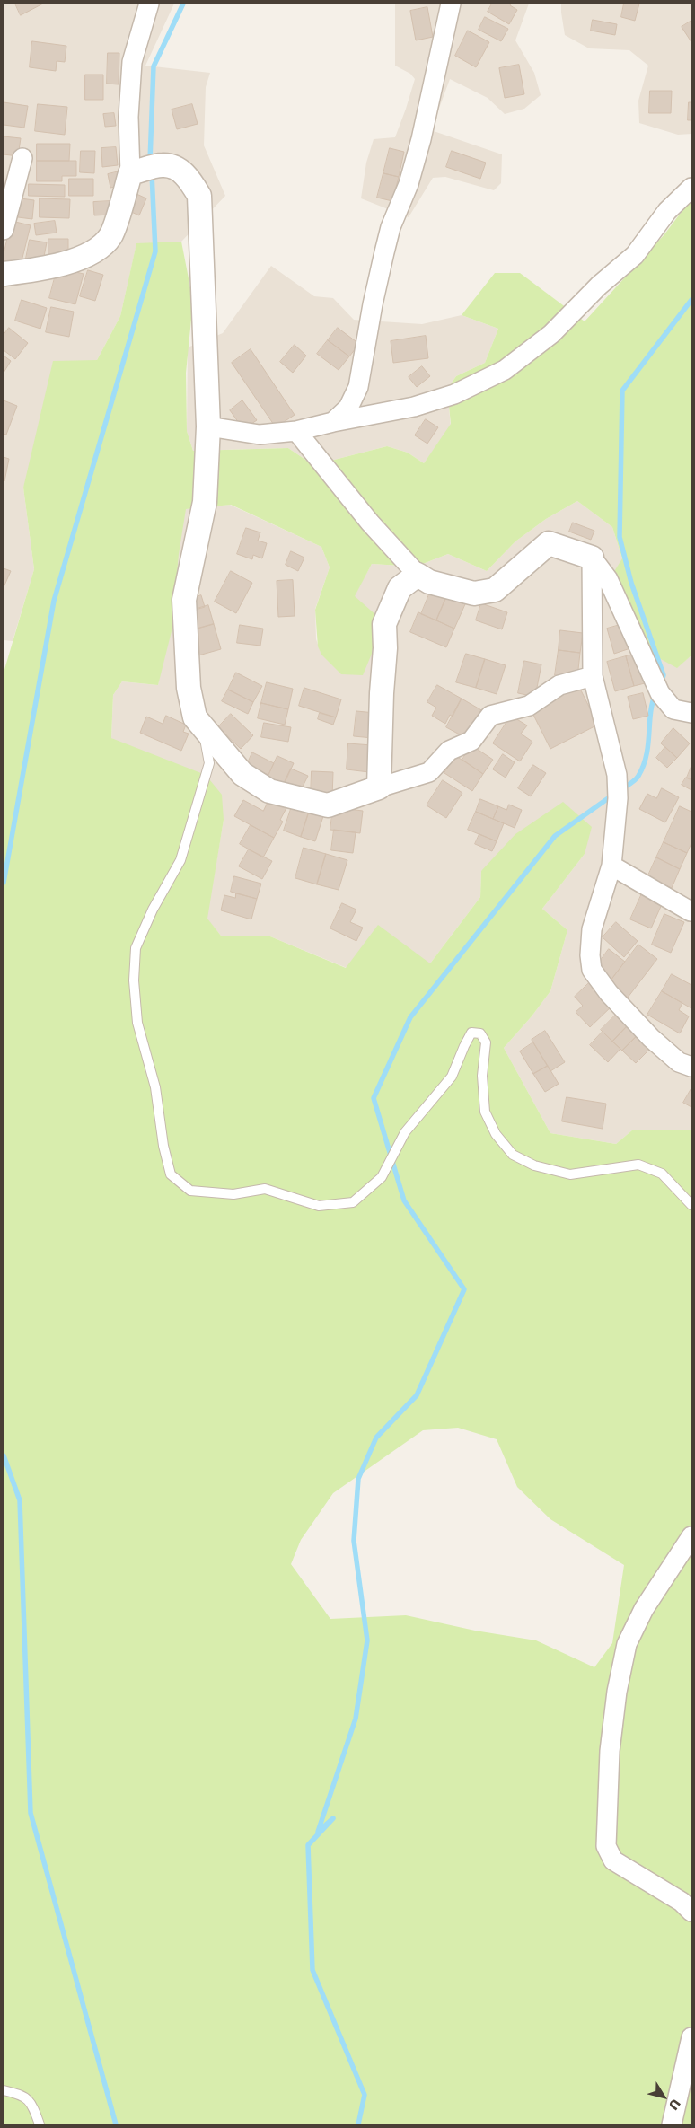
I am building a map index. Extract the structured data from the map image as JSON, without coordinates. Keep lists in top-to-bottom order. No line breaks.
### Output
{"north":"bottom right"}
